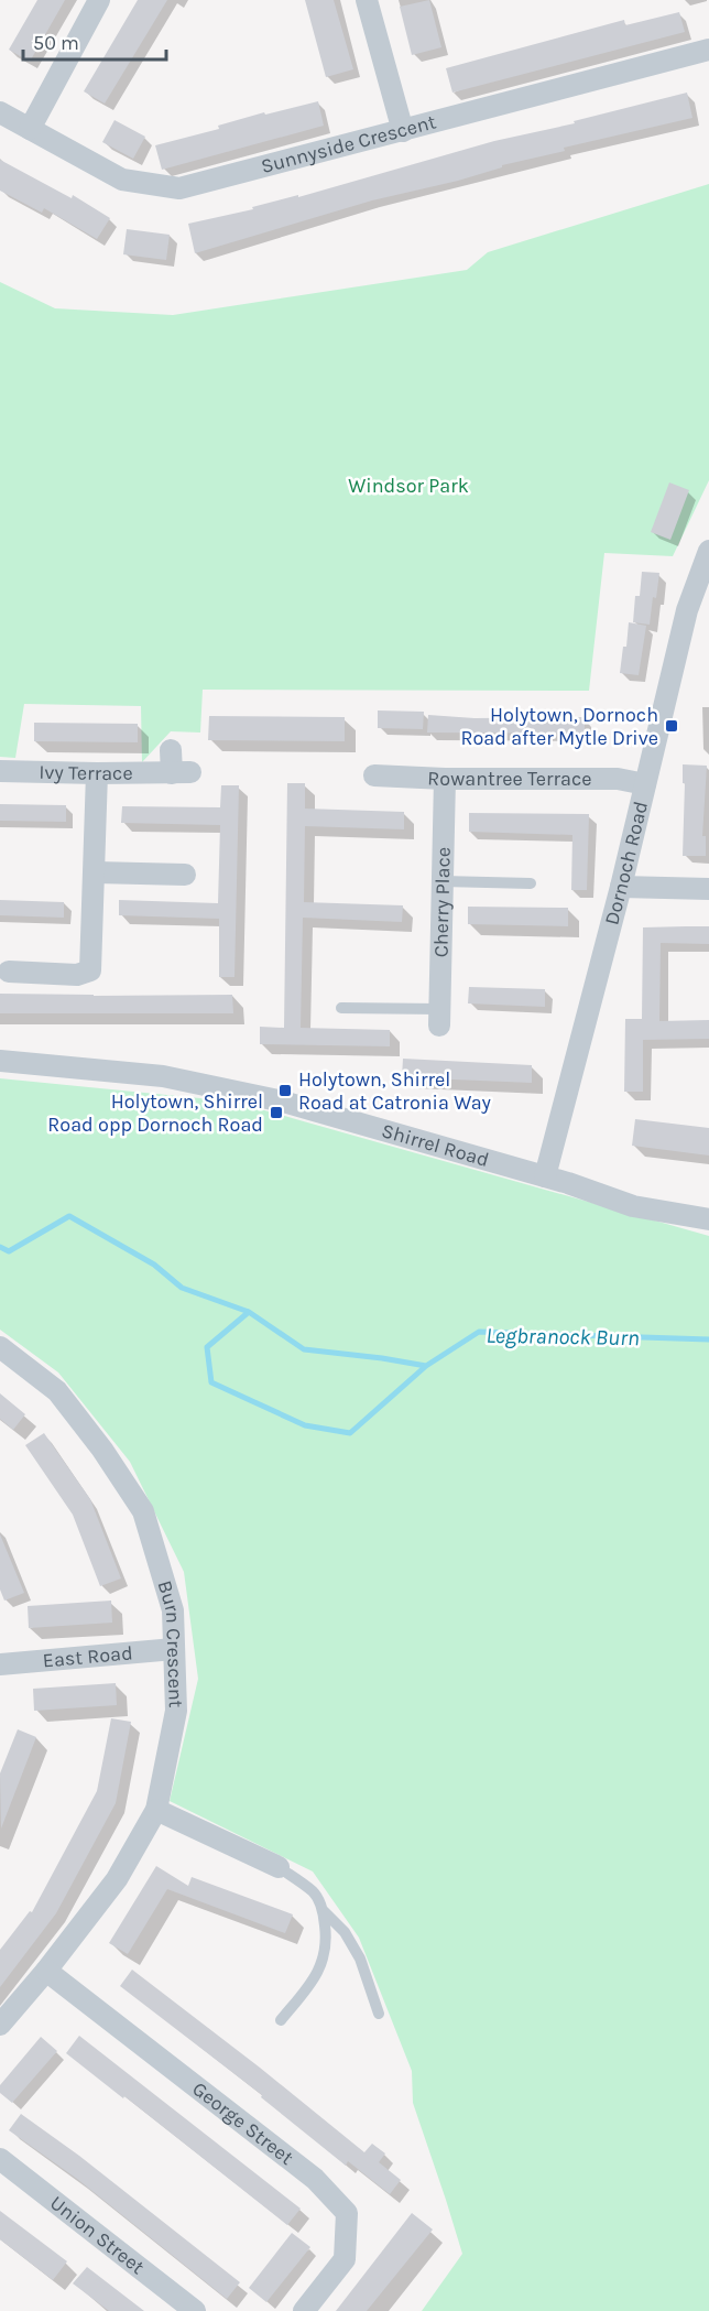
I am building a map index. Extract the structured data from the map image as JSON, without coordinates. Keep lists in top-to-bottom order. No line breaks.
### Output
{"streets":{"street":["Sunnyside Crescent","Ivy Terrace","Rowantree Terrace","Dornoch Road","Cherry Place","Shirrel Road","Burn Crescent","East Road","George Street","Union Street"]},"crossings":[["Rowantree Terrace","Dornoch Road"],["Rowantree Terrace","Cherry Place"],["Dornoch Road","Shirrel Road"],["Burn Crescent","East Road"],["Burn Crescent","George Street"]],"water":["Legbranock Burn"],"parks":["Windsor Park"],"places":{"transit":["Holytown, Dornoch Road after Mytle Drive","Holytown, Shirrel Road at Catronia Way","Holytown, Shirrel Road opp Dornoch Road"]},"scale_bar":"50 m"}
